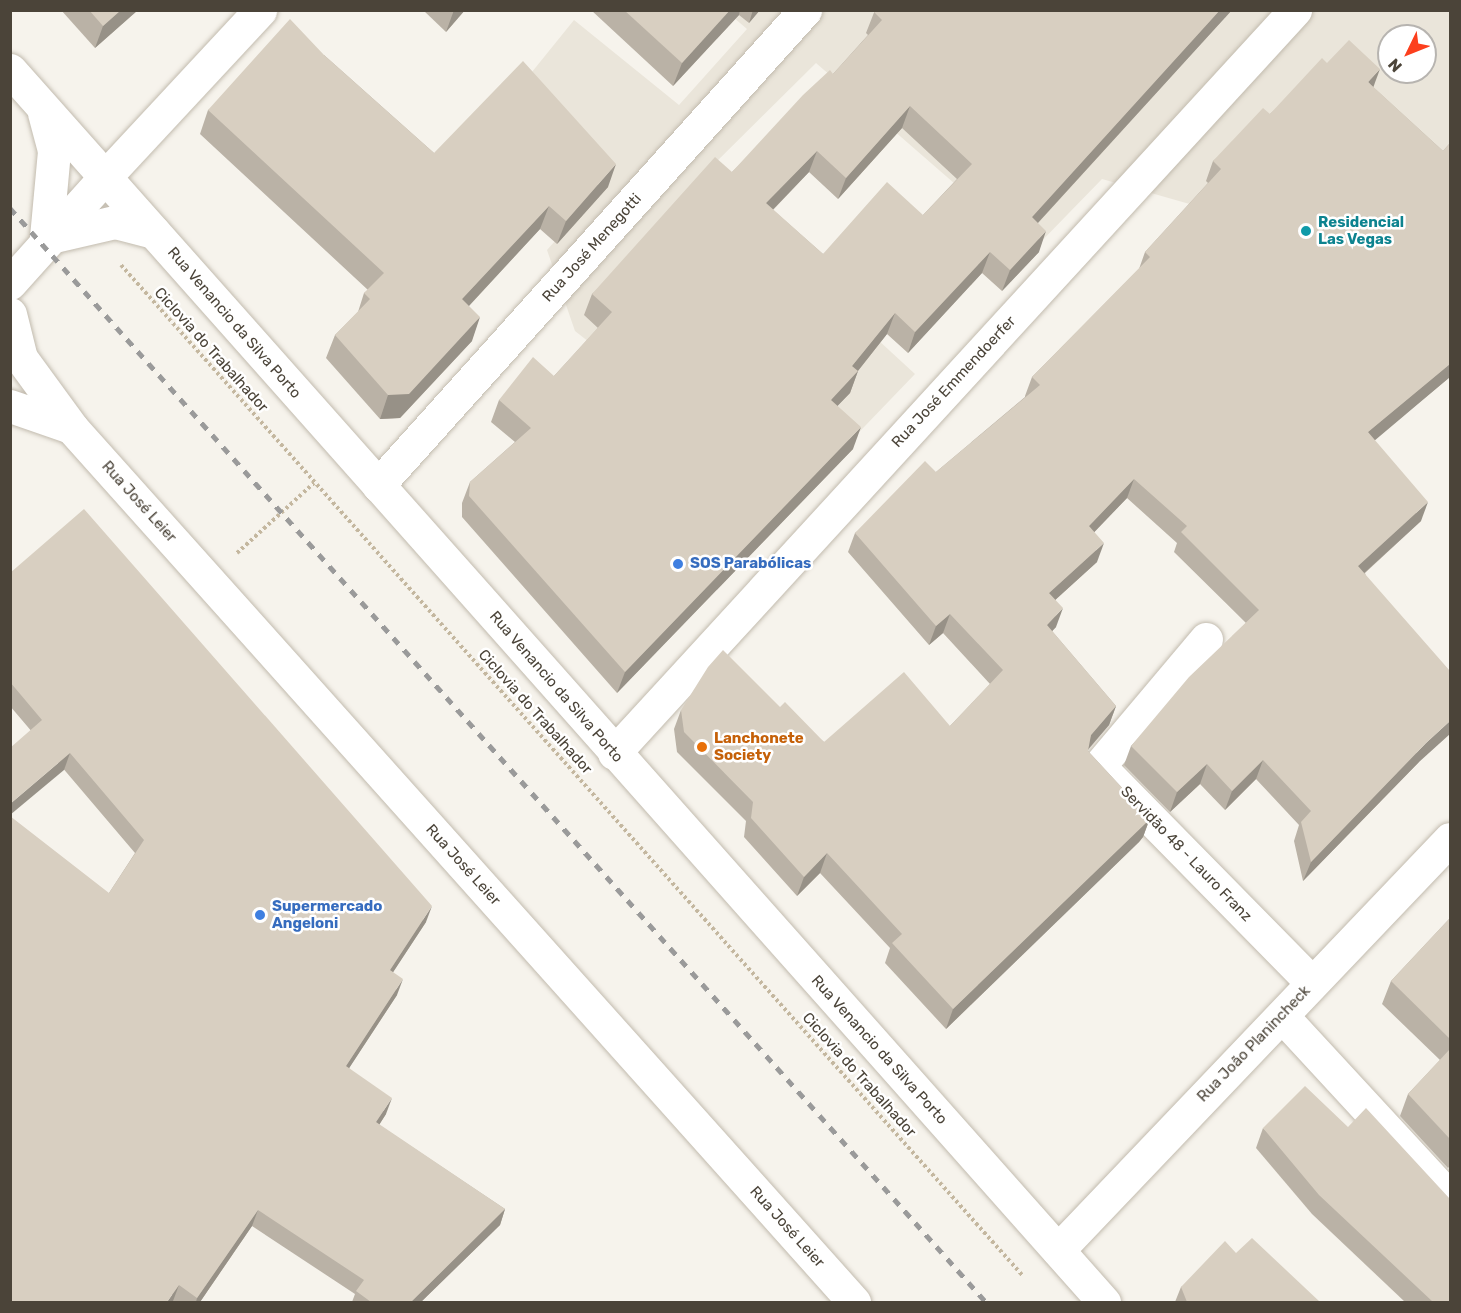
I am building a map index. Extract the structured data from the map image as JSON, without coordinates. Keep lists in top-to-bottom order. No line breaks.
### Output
{"streets":{"street":["Rua José Menegotti","Rua Venancio da Silva Porto","Rua José Emmendoerfer","Rua José Leier","Servidão 48 - Lauro Franz","Rua João Planincheck"],"path":["Ciclovia do Trabalhador"]},"crossings":[["Rua José Menegotti","Rua Venancio da Silva Porto"],["Rua Venancio da Silva Porto","Rua José Emmendoerfer"],["Rua Venancio da Silva Porto","Rua João Planincheck"],["Servidão 48 - Lauro Franz","Rua João Planincheck"]],"places":["Residencial Las Vegas","SOS Parabólicas","Lanchonete Society","Supermercado Angeloni"],"north":"bottom left"}
